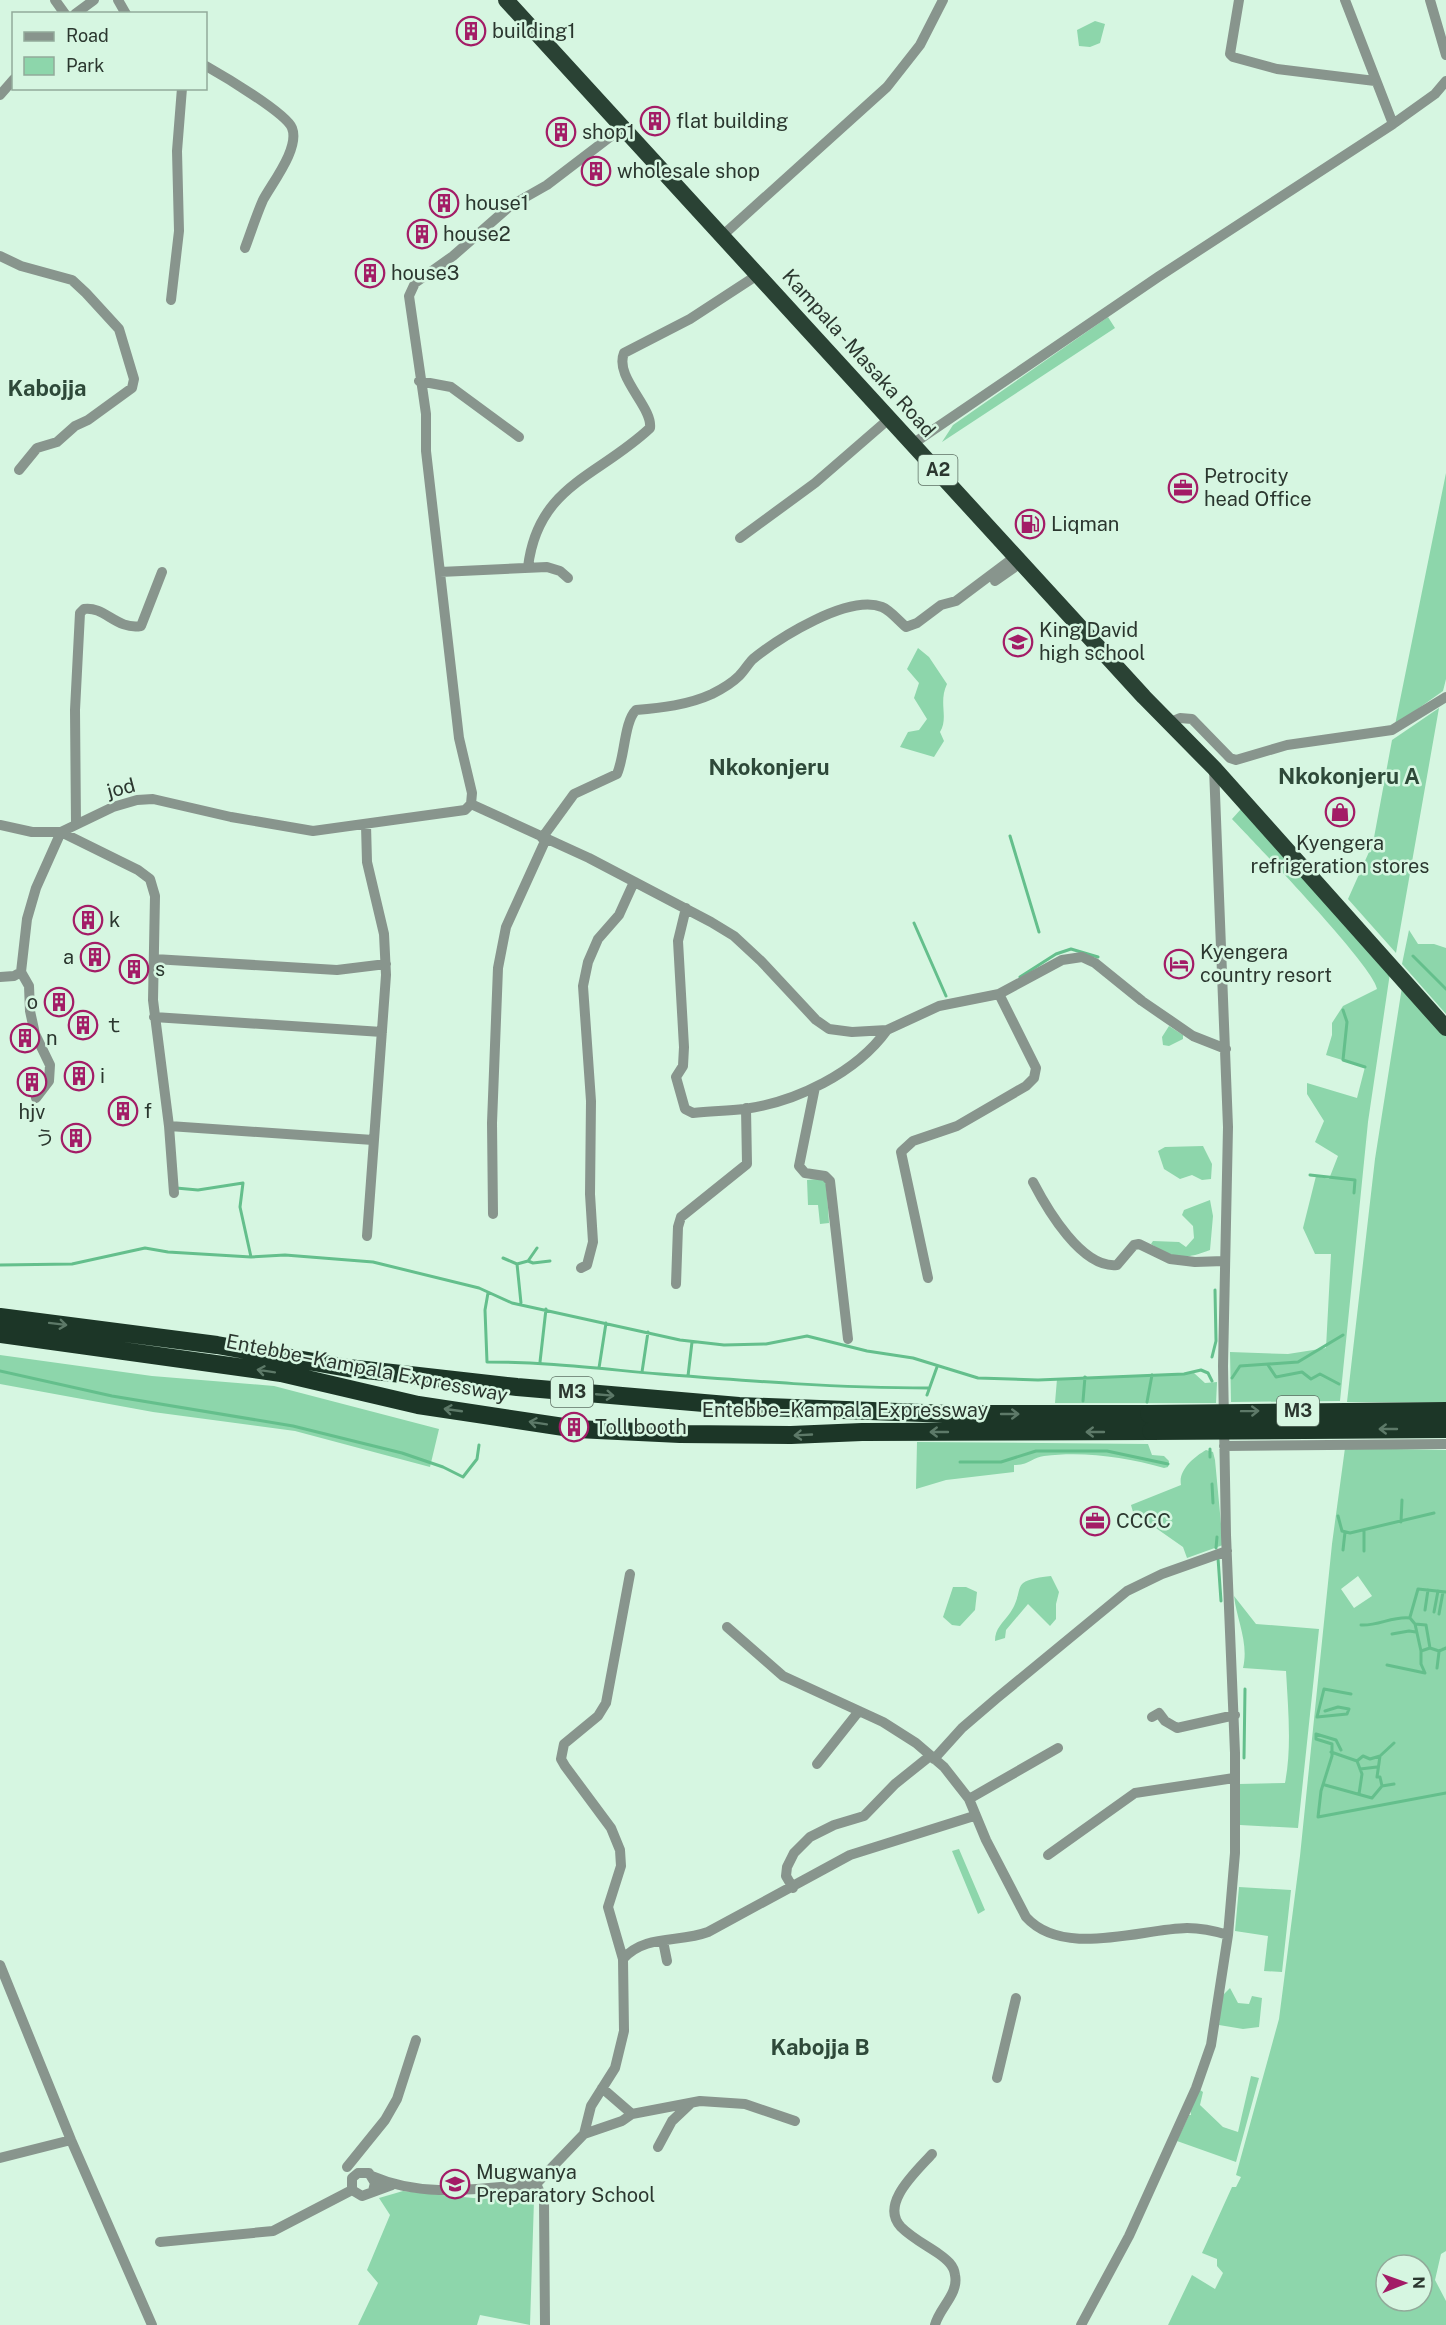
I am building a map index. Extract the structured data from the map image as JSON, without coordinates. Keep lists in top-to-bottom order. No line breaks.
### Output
{"streets":{"highway":["Kampala - Masaka Road","A2","Entebbe–Kampala Expressway","M3"],"street":["jod"]},"districts":["Kabojja","Nkokonjeru","Nkokonjeru A","Kabojja B"],"places":{"building":["building1","flat building","shop1","wholesale shop","house1","house2","house3","k","a","s","o","ｔ","n","i","hjv","f","う","Toll booth"],"office":["Petrocity head Office","CCCC"],"fuel station":["Liqman"],"school or university":["King David high school","Mugwanya Preparatory School"],"shop":["Kyengera refrigeration stores"],"hotel":["Kyengera country resort"]},"legend":["Road","Park"],"north":"right"}
